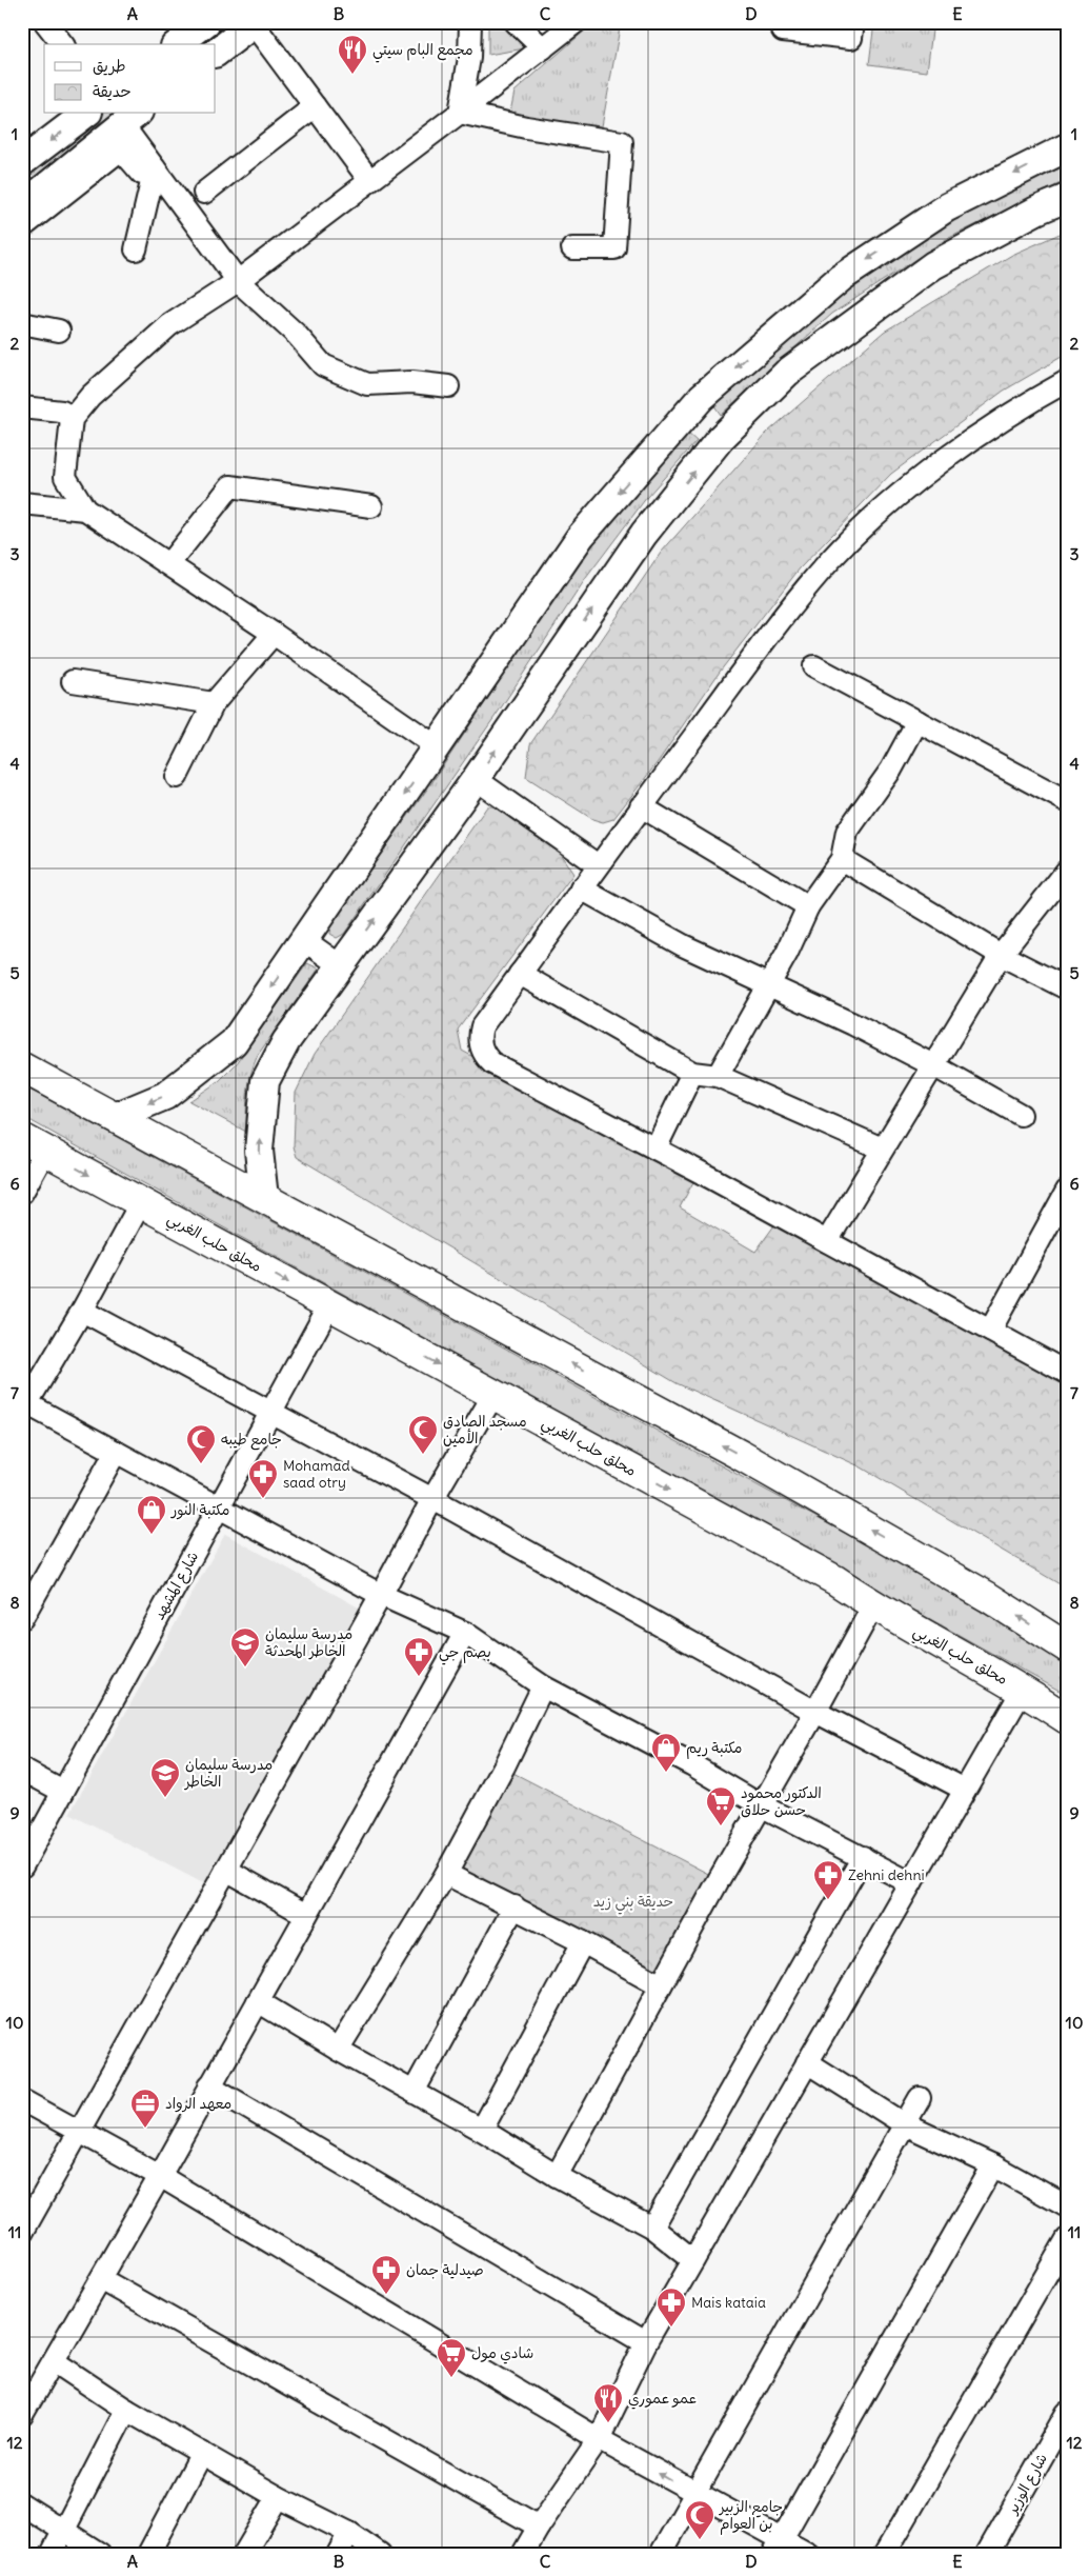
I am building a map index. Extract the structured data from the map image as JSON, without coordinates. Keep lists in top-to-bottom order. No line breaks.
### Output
{"streets":{"highway":["محلق حلب الغربي"],"street":["شارع المشهد","شارع الوزير"]},"crossings":[["محلق حلب الغربي","شارع المشهد"]],"parks":["حديقة بني زيد"],"places":{"restaurant":["مجمع البام سيتي","عمو عموري"],"mosque":["مسجد الصادق الأمين","جامع طيبه","جامع الزبير بن العوام"],"pharmacy":["Mohamad saad otry","بصم جي","Zehni dehni","صيدلية جمان","Mais kataia"],"shop":["مكتبة النور","مكتبة ريم"],"school or university":["مدرسة سليمان الخاطر المحدثة","مدرسة سليمان الخاطر"],"supermarket":["الدكتور محمود حسن حلاق","شادي مول"],"office":["معهد الرواد"]},"legend":["طريق","حديقة"],"grid":{"columns":["A","B","C","D","E"],"rows":["1","2","3","4","5","6","7","8","9","10","11","12"]}}
